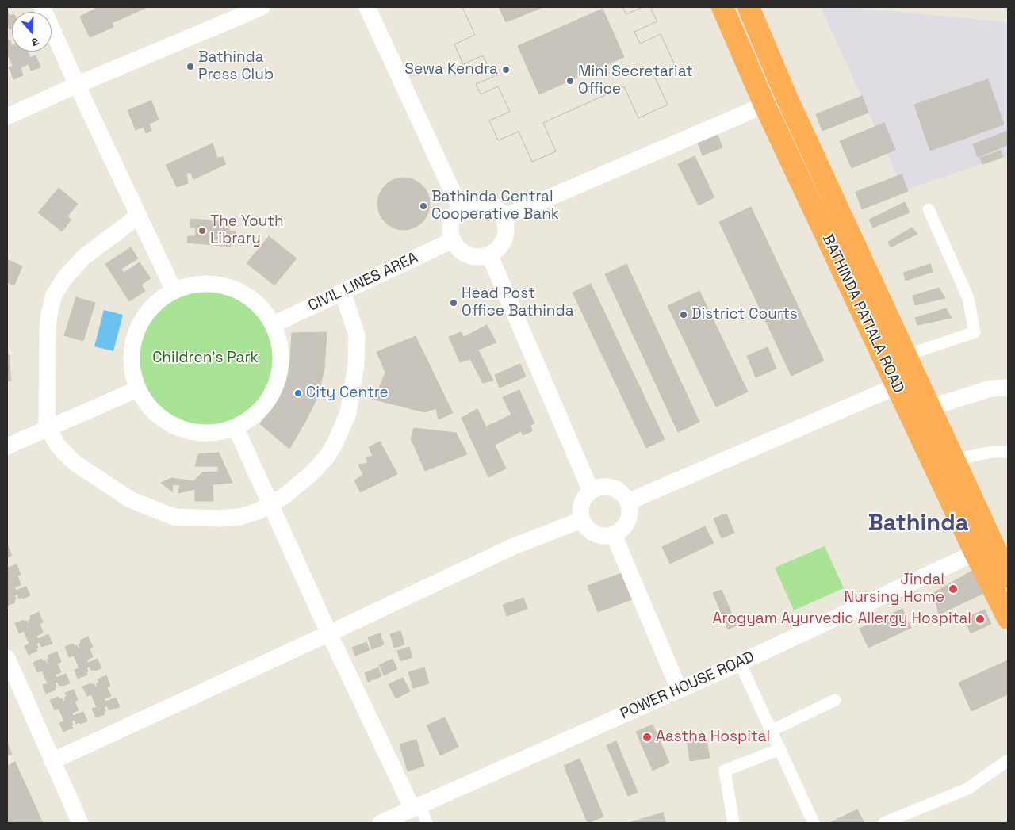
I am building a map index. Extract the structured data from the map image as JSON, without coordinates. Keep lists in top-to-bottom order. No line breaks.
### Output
{"streets":{"highway":["BATHINDA PATIALA ROAD"],"street":["CIVIL LINES AREA","POWER HOUSE ROAD"]},"crossings":[["BATHINDA PATIALA ROAD","POWER HOUSE ROAD"]],"districts":["Bathinda"],"parks":["Children's Park"],"places":["Bathinda Press Club","Sewa Kendra","Mini Secretariat Office","Bathinda Central Cooperative Bank","The Youth Library","Head Post Office Bathinda","District Courts","City Centre","Jindal Nursing Home","Arogyam Ayurvedic Allergy Hospital","Aastha Hospital"],"north":"bottom"}
